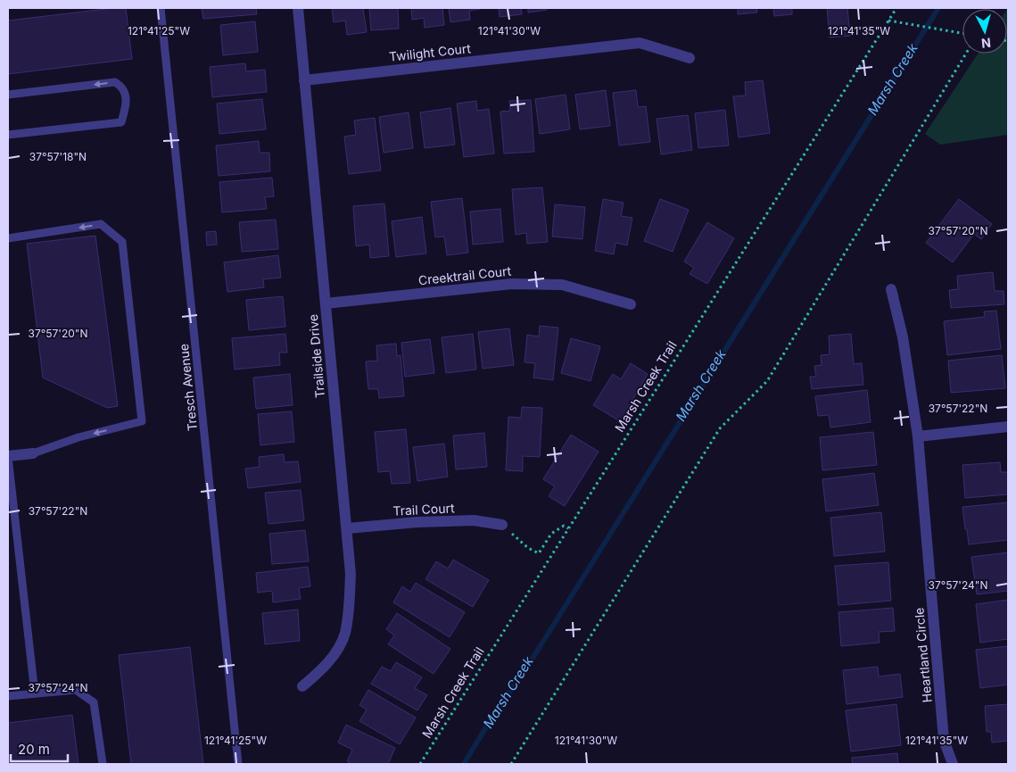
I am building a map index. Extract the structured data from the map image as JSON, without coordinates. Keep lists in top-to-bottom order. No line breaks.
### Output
{"streets":{"street":["Twilight Court","Creektrail Court","Trailside Drive","Trail Court","Heartland Circle"],"lane":["Tresch Avenue"],"path":["Marsh Creek Trail"]},"crossings":[["Twilight Court","Trailside Drive"],["Creektrail Court","Trailside Drive"],["Trailside Drive","Trail Court"]],"water":["Marsh Creek"],"scale_bar":"20 m","north":"bottom","coordinates":["121°41'25\"W","121°41'30\"W","121°41'35\"W","37°57'18\"N","37°57'20\"N","37°57'22\"N","37°57'24\"N"]}
